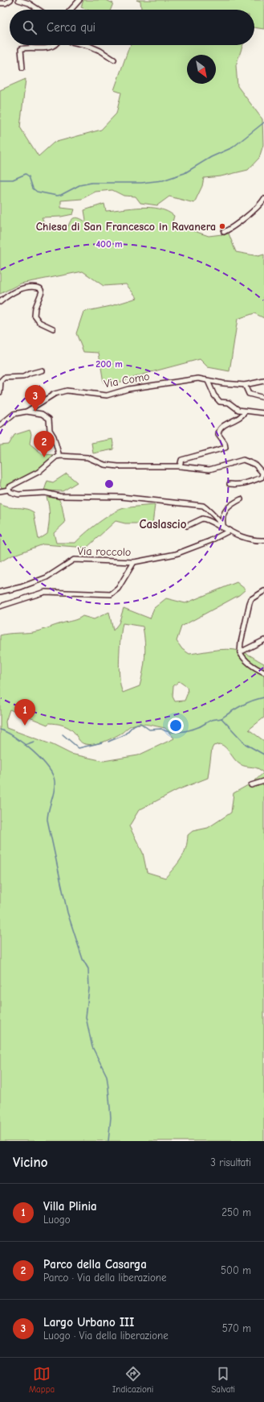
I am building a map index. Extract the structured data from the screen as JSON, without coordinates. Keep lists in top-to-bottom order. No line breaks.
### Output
{"streets":{"street":["Via Como","Via roccolo"]},"districts":["Caslascio"],"places":["Chiesa di San Francesco in Ravanera"],"north":"bottom right","page":{"search":"Cerca qui","pins":["3","2","1"],"heading":["Vicino","3 risultati"],"list":[{"mark":"1","name":"Villa Plinia","note":"Luogo","value":"250 m"},{"mark":"2","name":"Parco della Casarga","note":"Parco · Via della liberazione","value":"500 m"},{"mark":"3","name":"Largo Urbano III","note":"Luogo · Via della liberazione","value":"570 m"}],"nav":["Mappa","Indicazioni","Salvati"]},"rings":["400 m","200 m"]}
